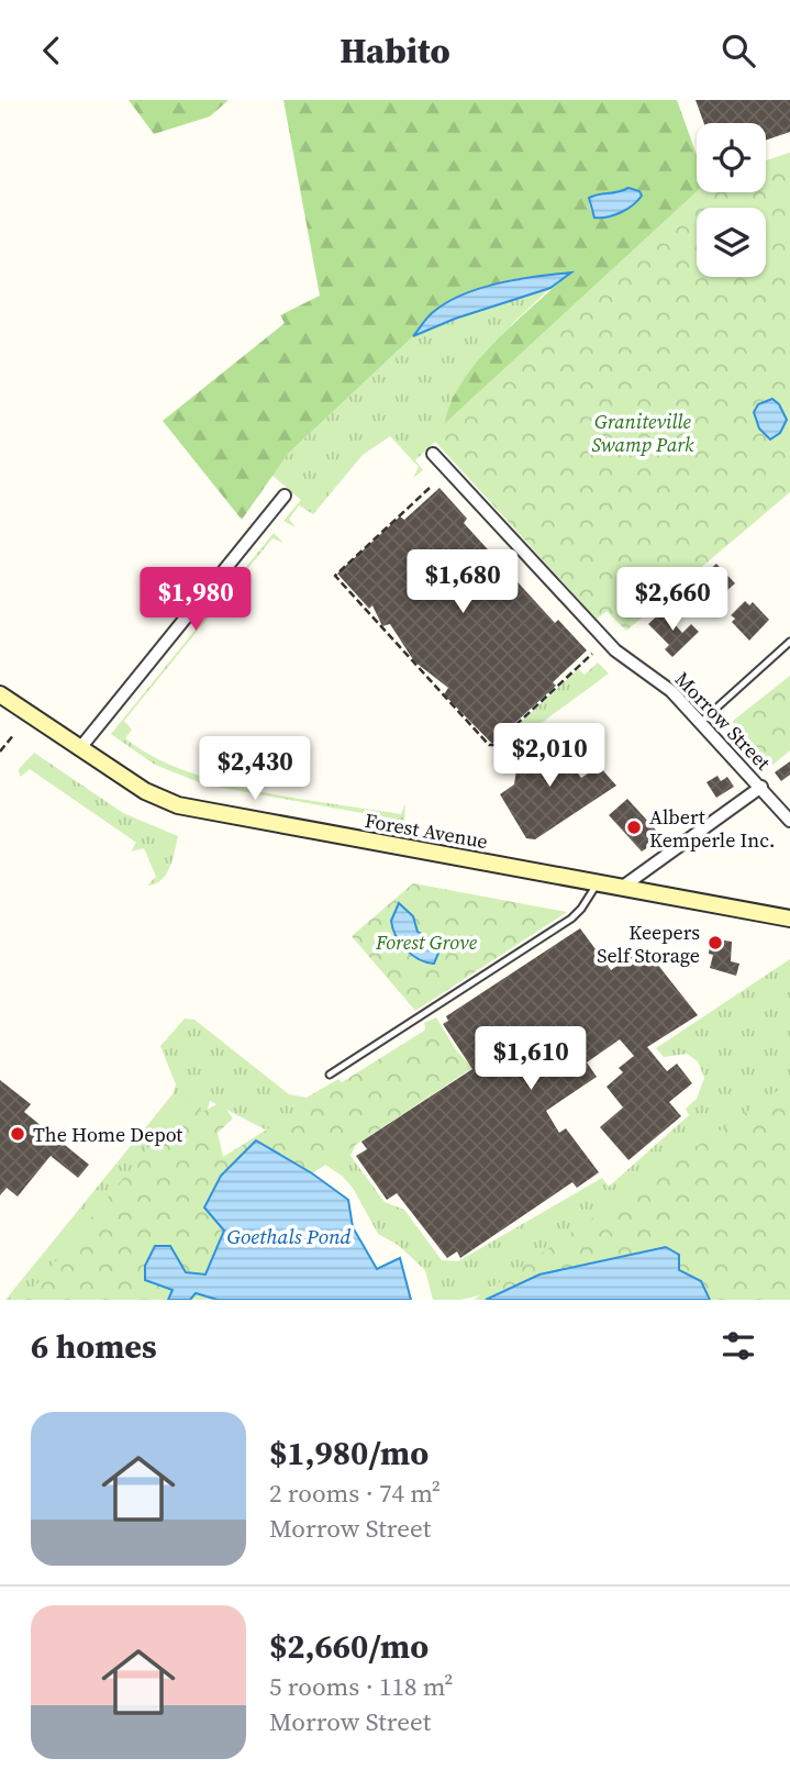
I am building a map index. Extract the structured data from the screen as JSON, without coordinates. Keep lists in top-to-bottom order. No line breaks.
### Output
{"streets":{"main road":["Forest Avenue"],"street":["Morrow Street"]},"water":["Goethals Pond"],"parks":["Graniteville Swamp Park","Forest Grove"],"places":["Albert Kemperle Inc.","Keepers Self Storage","The Home Depot"],"page":{"header":"Habito","price":["$1,680","$1,980","$2,660","$2,010","$2,430","$1,610"],"heading":"6 homes","list":[{"name":"$1,980/mo","note":"2 rooms · 74 m² · Morrow Street"},{"name":"$2,660/mo","note":"5 rooms · 118 m² · Morrow Street"}]}}
